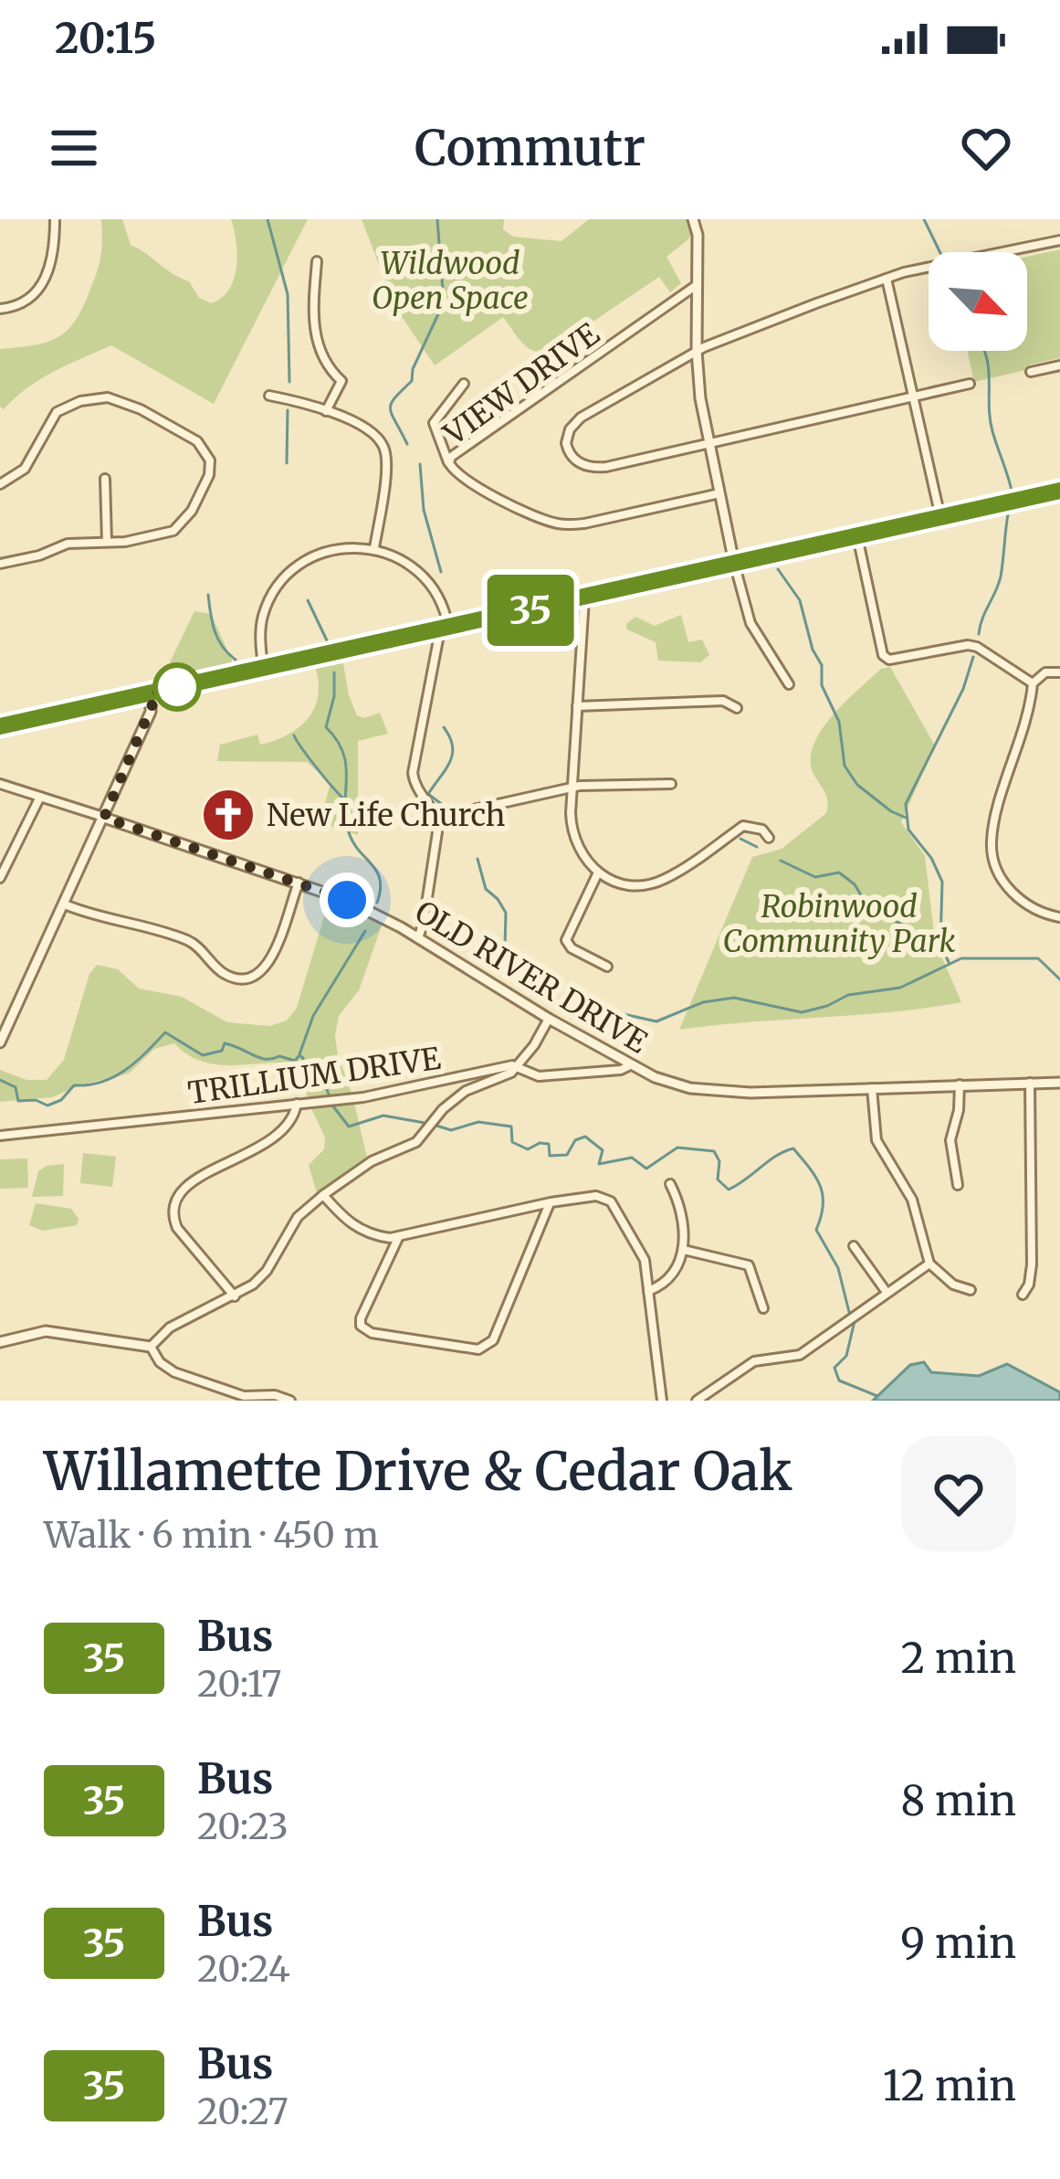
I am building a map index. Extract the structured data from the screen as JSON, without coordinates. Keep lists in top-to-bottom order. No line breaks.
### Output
{"streets":{"street":["VIEW DRIVE","OLD RIVER DRIVE","TRILLIUM DRIVE"]},"crossings":[["OLD RIVER DRIVE","TRILLIUM DRIVE"]],"parks":["Wildwood Open Space","Robinwood Community Park"],"places":{"church":["New Life Church"]},"lines":["bus line 35"],"north":"bottom right","page":{"status":"20:15","header":"Commutr","on_map":"35","heading":["Willamette Drive & Cedar Oak","Walk · 6 min · 450 m"],"list":[{"mark":"35","name":"Bus","note":"20:17","value":"2 min"},{"mark":"35","name":"Bus","note":"20:23","value":"8 min"},{"mark":"35","name":"Bus","note":"20:24","value":"9 min"},{"mark":"35","name":"Bus","note":"20:27","value":"12 min"}]}}
